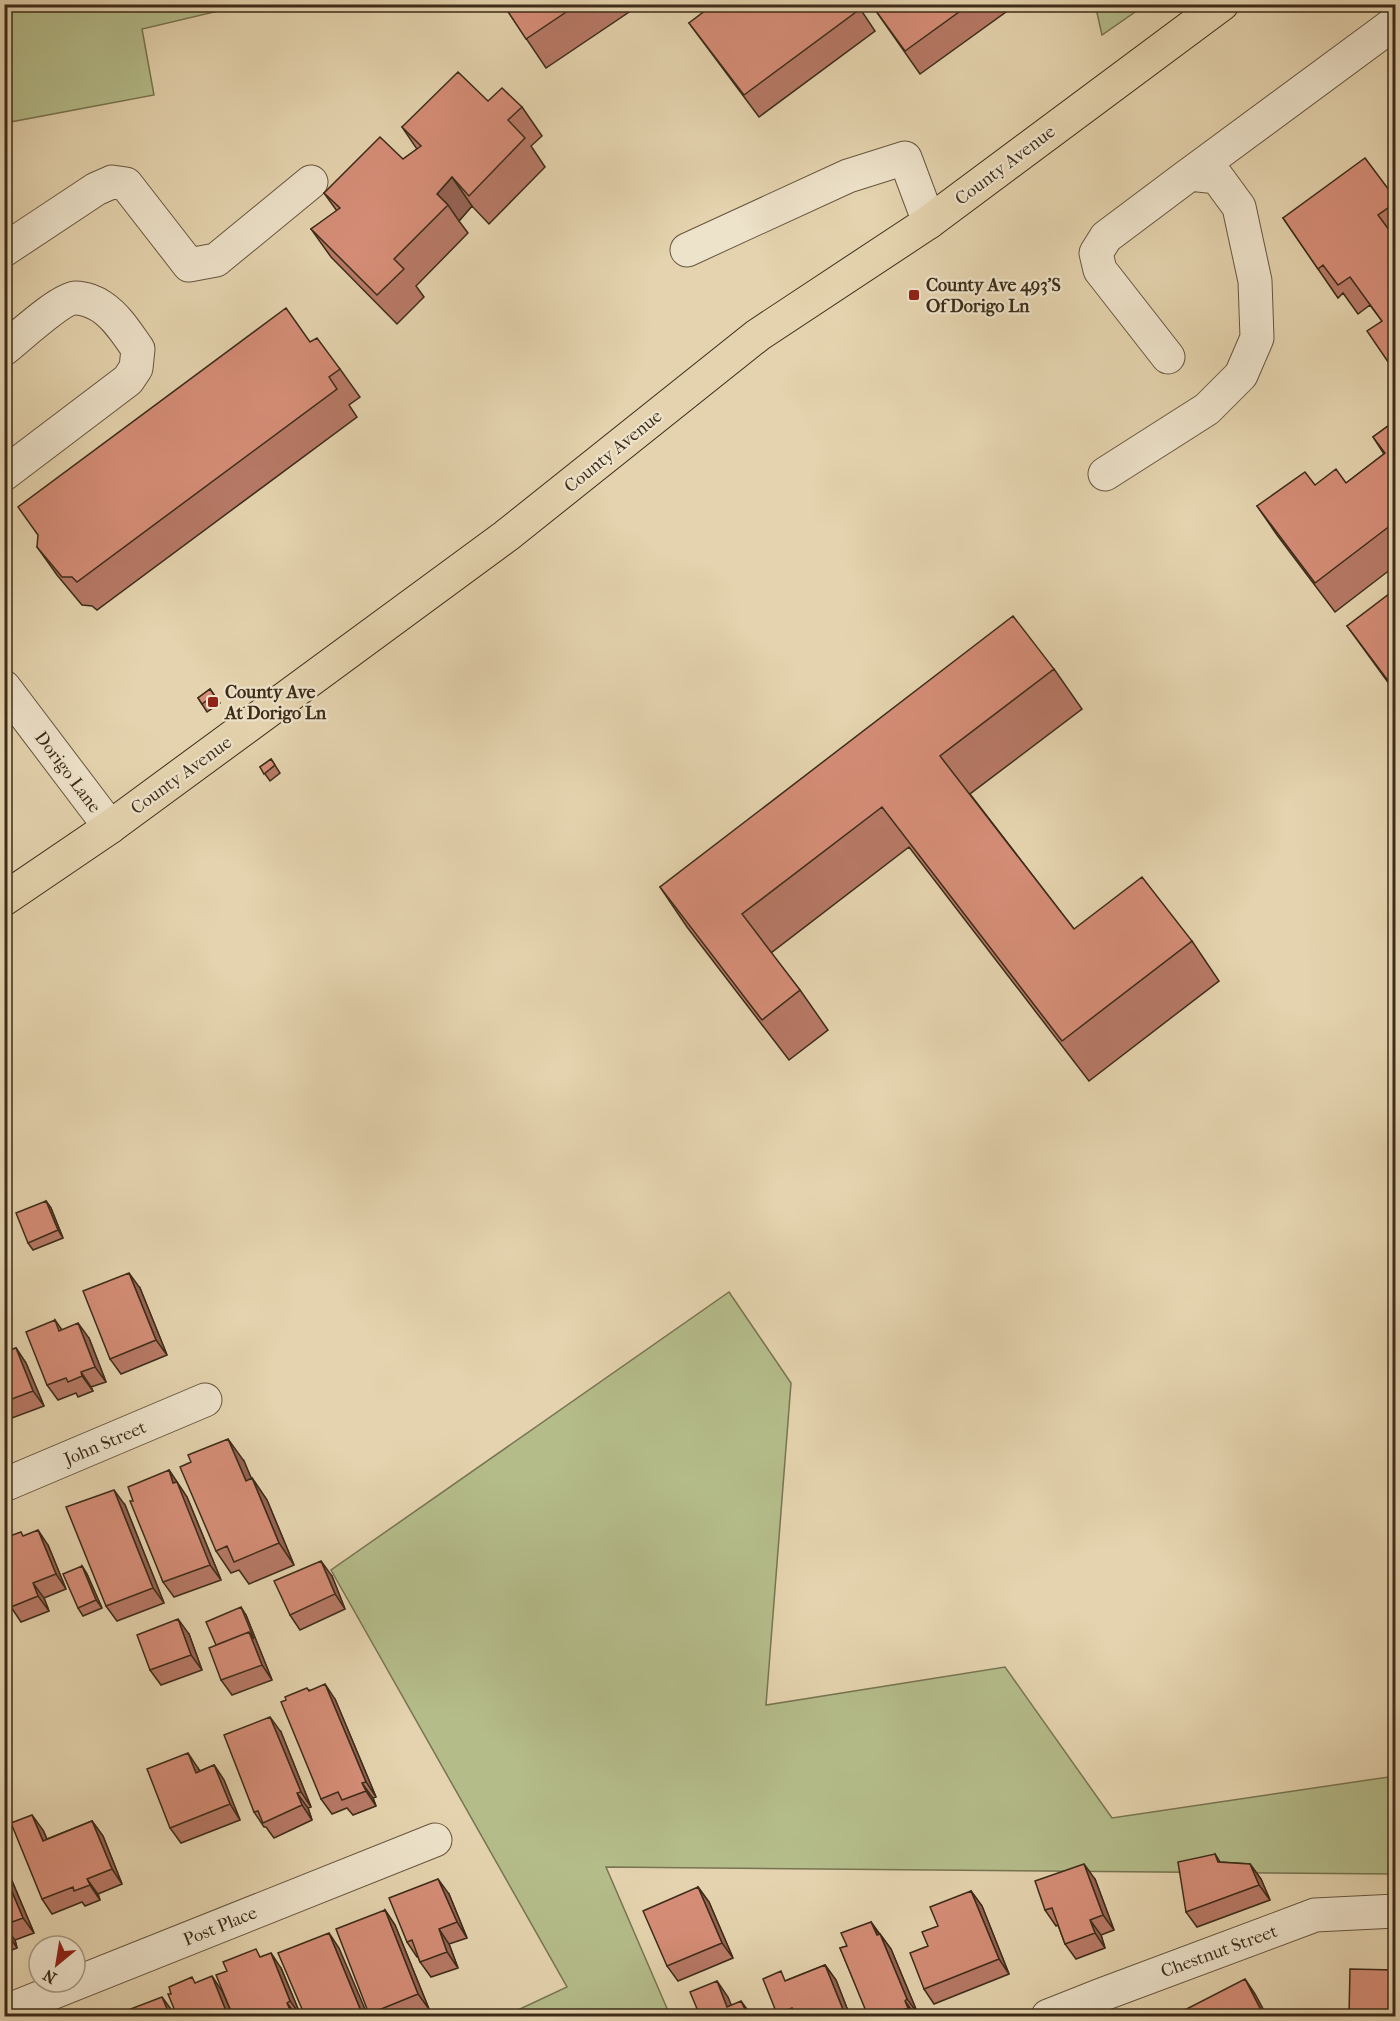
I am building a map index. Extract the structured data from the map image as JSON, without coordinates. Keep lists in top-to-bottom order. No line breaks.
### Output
{"streets":{"main road":["County Avenue"],"street":["Dorigo Lane","John Street","Post Place","Chestnut Street"]},"crossings":[["County Avenue","Dorigo Lane"]],"places":{"transit":["County Ave 493'S Of Dorigo Ln","County Ave At Dorigo Ln"]},"north":"bottom left"}
